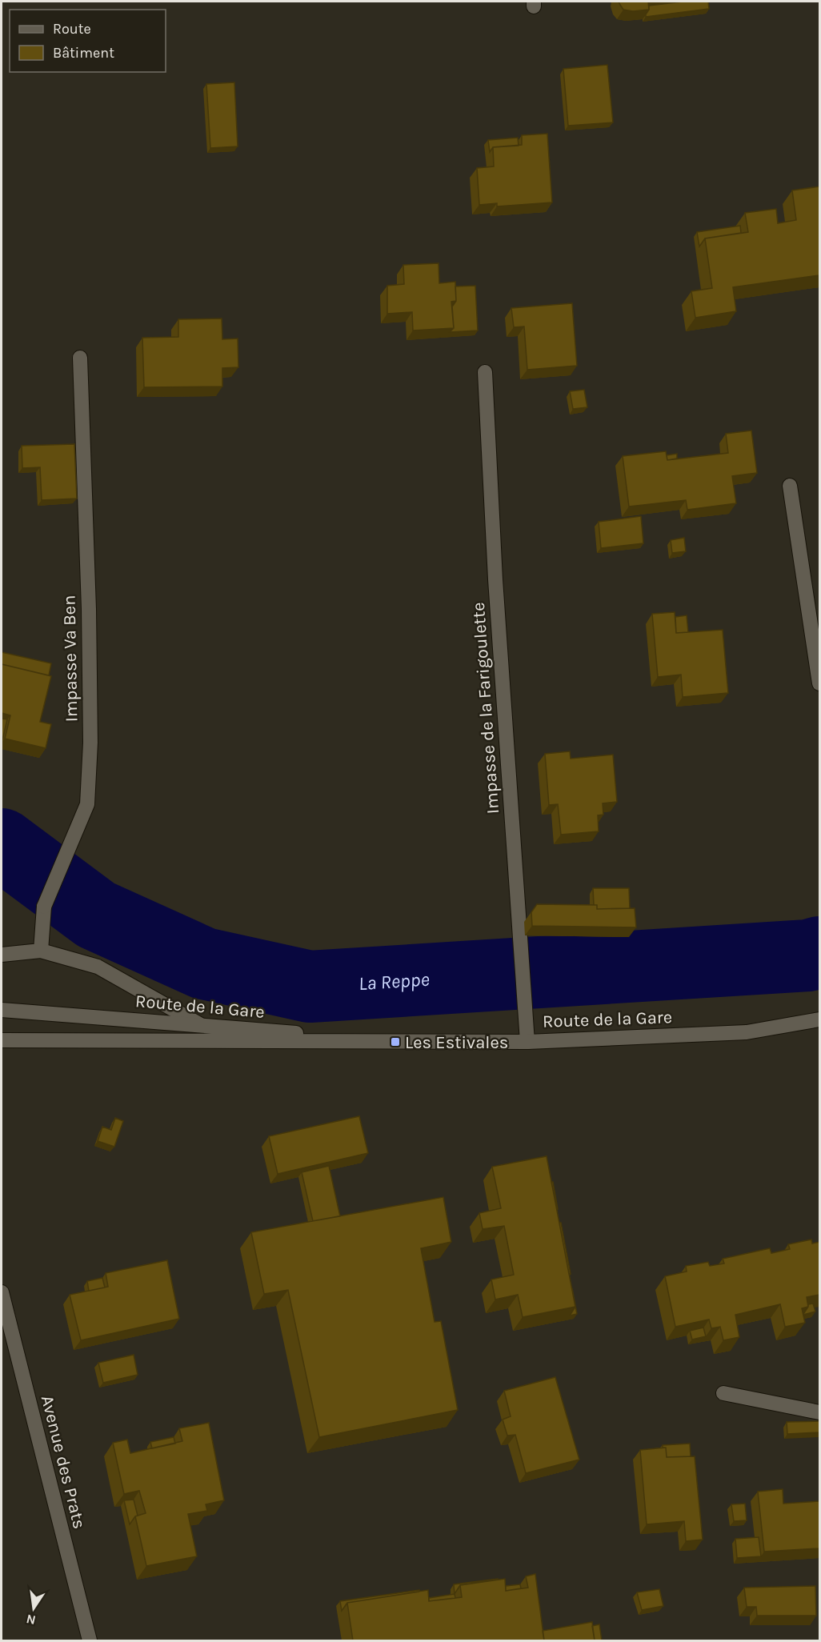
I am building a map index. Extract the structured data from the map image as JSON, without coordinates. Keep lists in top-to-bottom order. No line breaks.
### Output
{"streets":{"street":["Impasse Va Ben","Impasse de la Farigoulette","Route de la Gare","Avenue des Prats"]},"crossings":[["Impasse de la Farigoulette","Route de la Gare"]],"water":["La Reppe"],"places":{"transit":["Les Estivales"]},"legend":["Route","Bâtiment"],"north":"bottom"}
